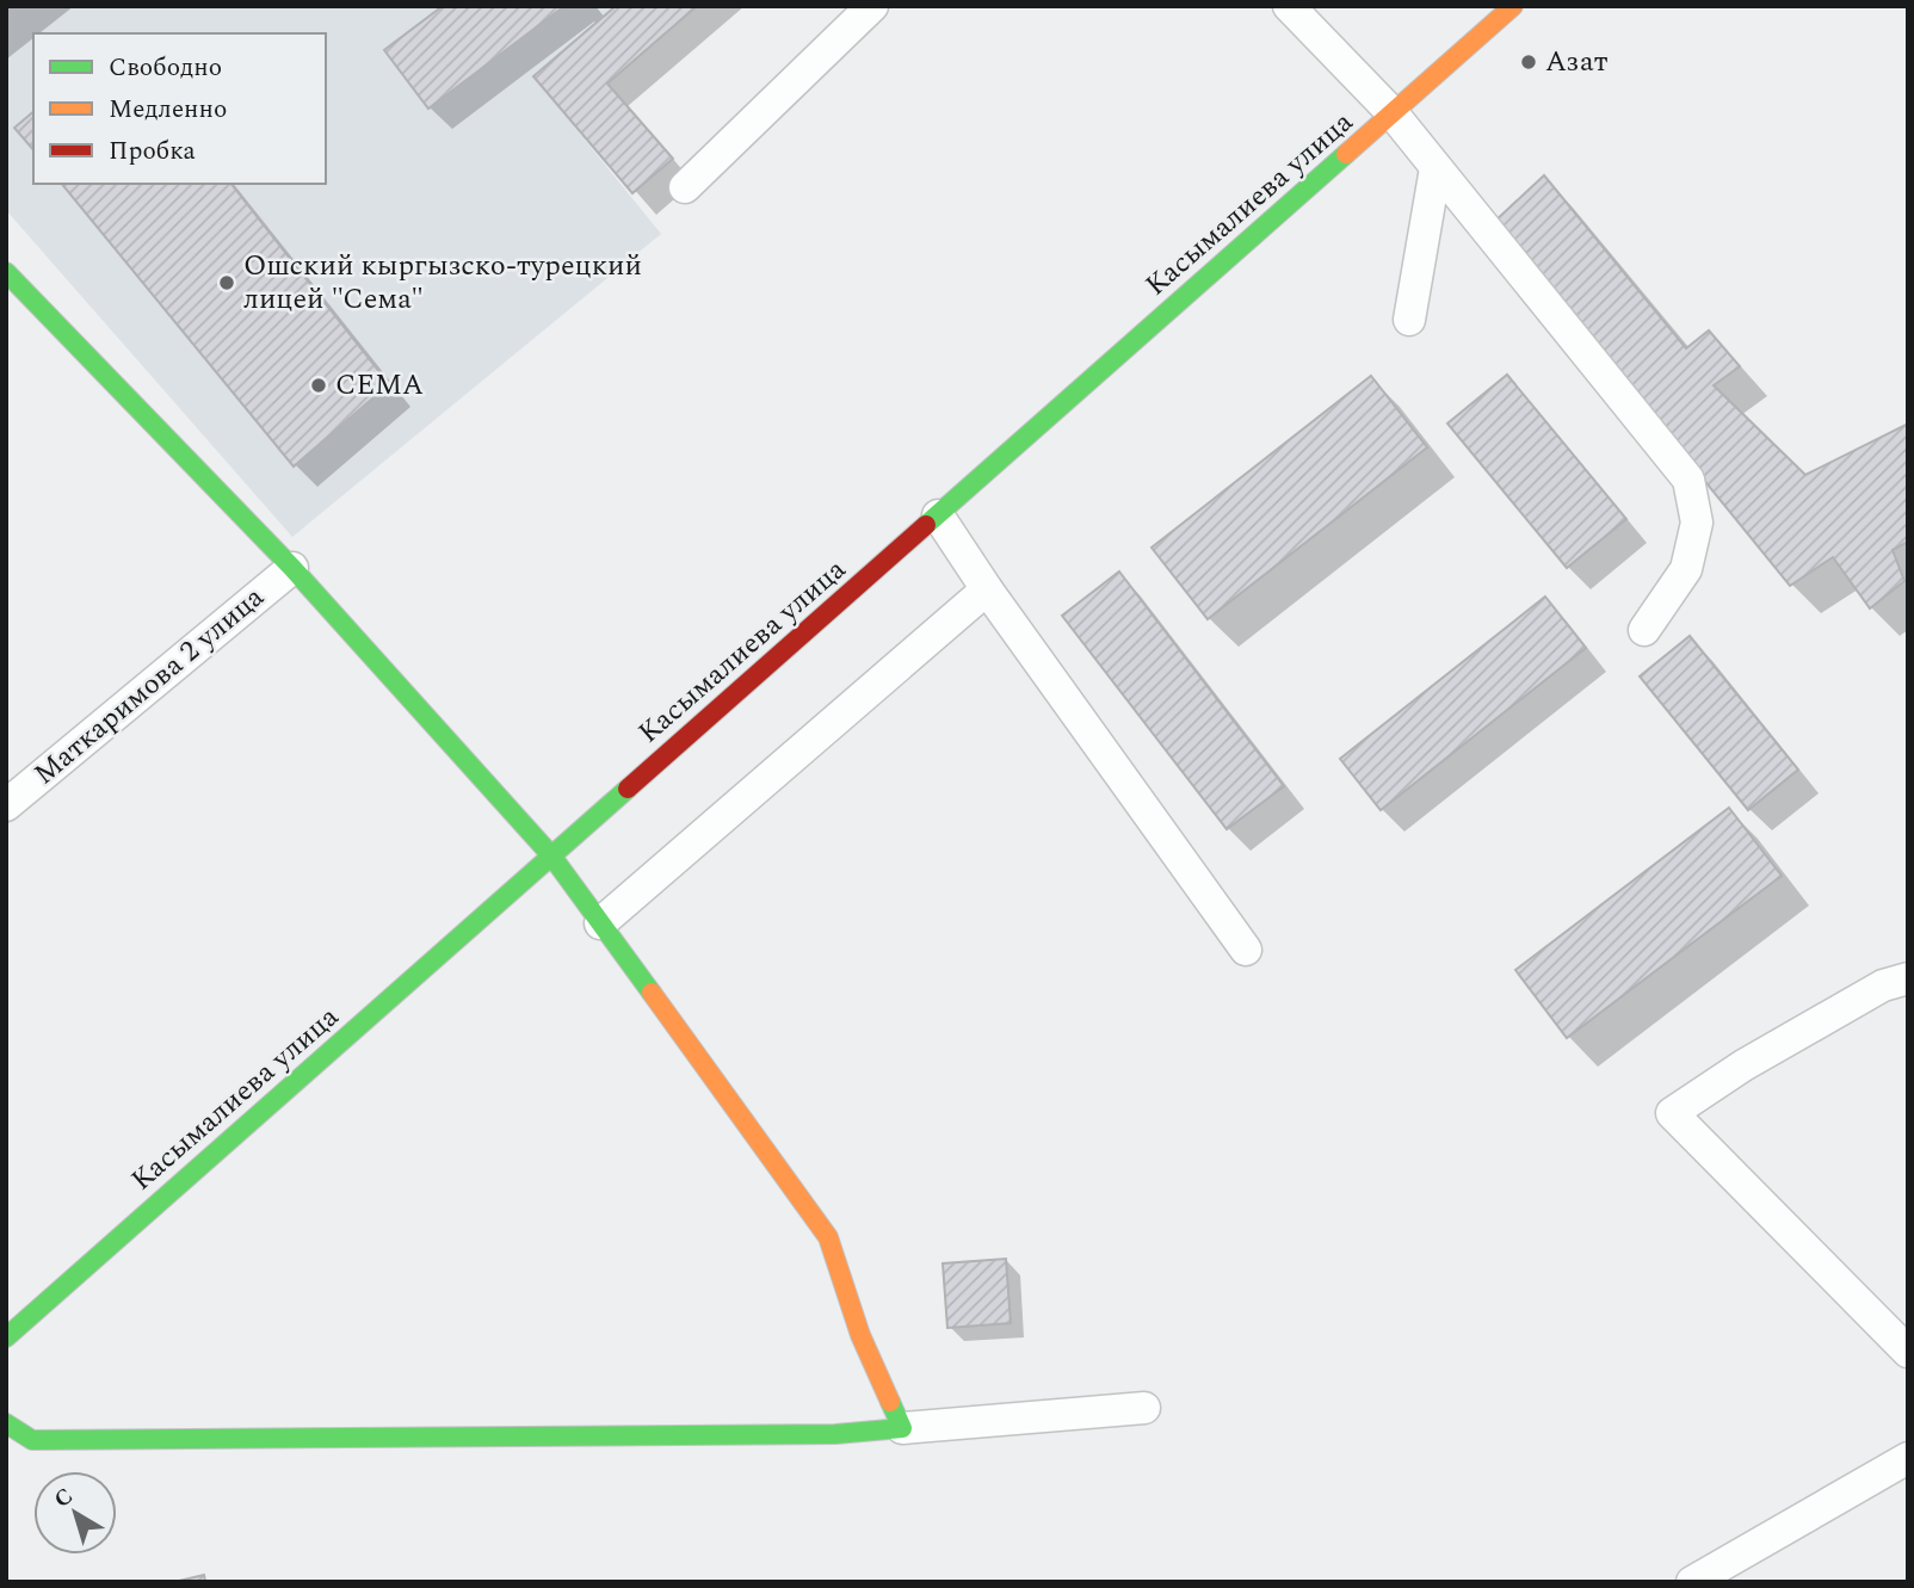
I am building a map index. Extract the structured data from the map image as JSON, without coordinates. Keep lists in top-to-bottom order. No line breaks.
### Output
{"streets":{"street":["Касымалиева улица","Маткаримова 2 улица"]},"places":["Азат","Ошский кыргызско-турецкий лицей \"Сема\"","СЕМА"],"legend":["Свободно","Медленно","Пробка"],"north":"top left"}
